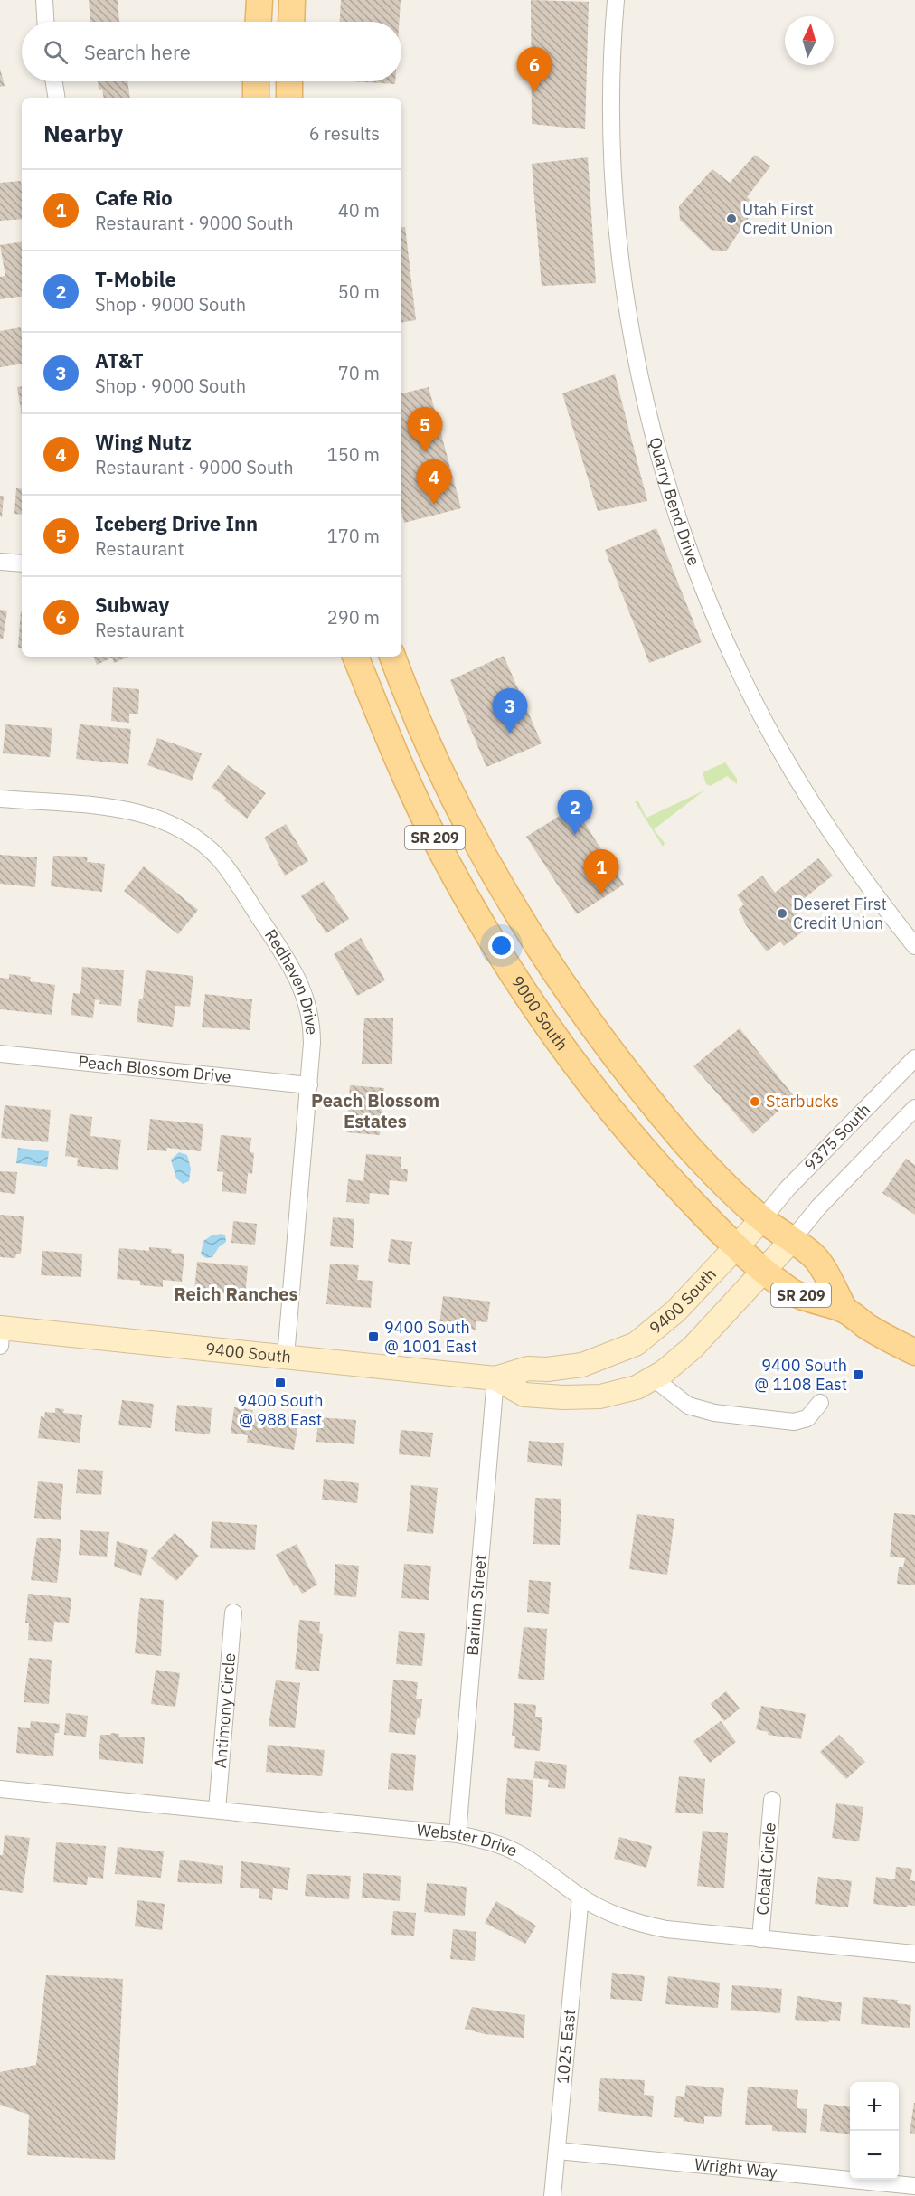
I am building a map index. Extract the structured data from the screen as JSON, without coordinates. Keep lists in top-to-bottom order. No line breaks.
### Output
{"streets":{"main road":["SR 209","9000 South","9400 South"],"street":["Quarry Bend Drive","Redhaven Drive","Peach Blossom Drive","9375 South","Barium Street","Antimony Circle","Webster Drive","Cobalt Circle","1025 East","Wright Way"]},"crossings":[["SR 209","9000 South"],["SR 209","9400 South"],["Redhaven Drive","Peach Blossom Drive"],["Redhaven Drive","9400 South"],["9000 South","9375 South"],["9000 South","9400 South"],["9375 South","9400 South"],["9400 South","Barium Street"],["Barium Street","Webster Drive"],["Antimony Circle","Webster Drive"],["Webster Drive","Cobalt Circle"],["Webster Drive","1025 East"],["1025 East","Wright Way"]],"districts":["Peach Blossom Estates","Reich Ranches"],"places":{"other":["Utah First Credit Union","Deseret First Credit Union","Starbucks"],"transit":["9400 South @ 1001 East","9400 South @ 1108 East","9400 South @ 988 East"]},"north":"top","page":{"search":"Search here","pins":["6","5","4","3","2","1"],"heading":["Nearby","6 results"],"list":[{"mark":"1","name":"Cafe Rio","note":"Restaurant · 9000 South","value":"40 m"},{"mark":"2","name":"T-Mobile","note":"Shop · 9000 South","value":"50 m"},{"mark":"3","name":"AT&T","note":"Shop · 9000 South","value":"70 m"},{"mark":"4","name":"Wing Nutz","note":"Restaurant · 9000 South","value":"150 m"},{"mark":"5","name":"Iceberg Drive Inn","note":"Restaurant","value":"170 m"},{"mark":"6","name":"Subway","note":"Restaurant","value":"290 m"}],"map_buttons":["+","−"]}}
